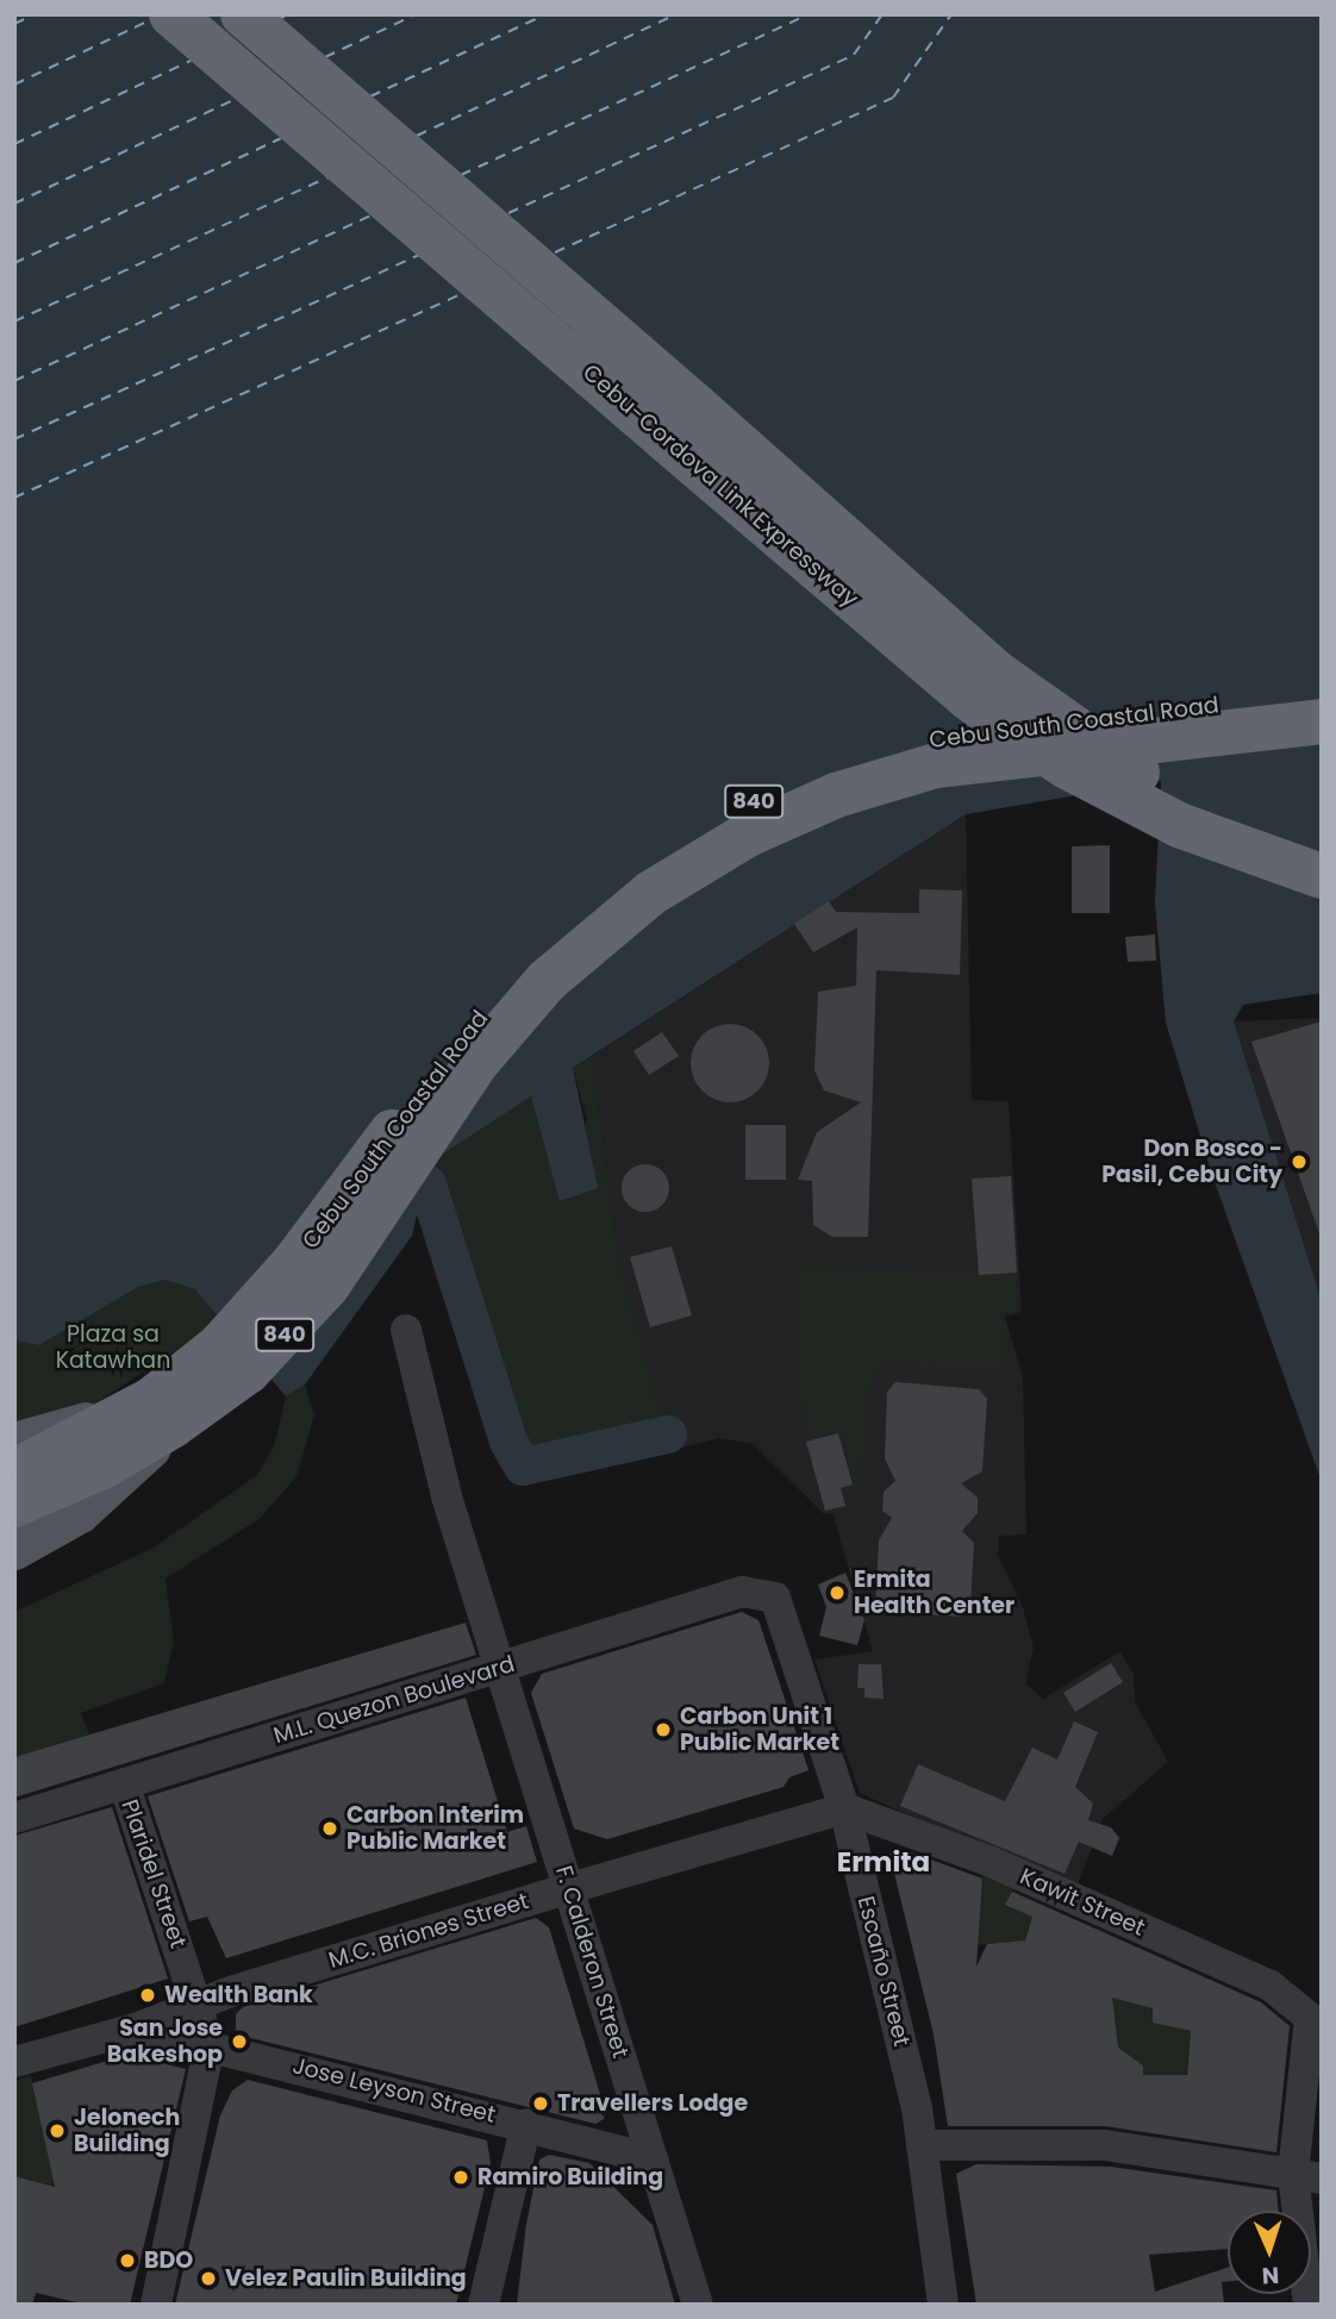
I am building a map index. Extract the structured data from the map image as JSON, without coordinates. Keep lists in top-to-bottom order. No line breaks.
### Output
{"streets":{"highway":["Cebu-Cordova Link Expressway","Cebu South Coastal Road","840"],"street":["M.L. Quezon Boulevard","Plaridel Street","Kawit Street","M.C. Briones Street","F. Calderon Street","Escaño Street","Jose Leyson Street"]},"crossings":[["M.L. Quezon Boulevard","Plaridel Street"],["M.L. Quezon Boulevard","F. Calderon Street"],["M.L. Quezon Boulevard","Escaño Street"],["Plaridel Street","M.C. Briones Street"],["Plaridel Street","Jose Leyson Street"],["Kawit Street","M.C. Briones Street"],["Kawit Street","Escaño Street"],["M.C. Briones Street","F. Calderon Street"],["M.C. Briones Street","Escaño Street"],["M.C. Briones Street","Jose Leyson Street"],["F. Calderon Street","Jose Leyson Street"]],"districts":["Ermita"],"parks":["Plaza sa Katawhan"],"places":["Don Bosco - Pasil, Cebu City","Ermita Health Center","Carbon Unit 1 Public Market","Carbon Interim Public Market","Wealth Bank","San Jose Bakeshop","Travellers Lodge","Jelonech Building","Ramiro Building","BDO","Velez Paulin Building"],"north":"bottom"}
